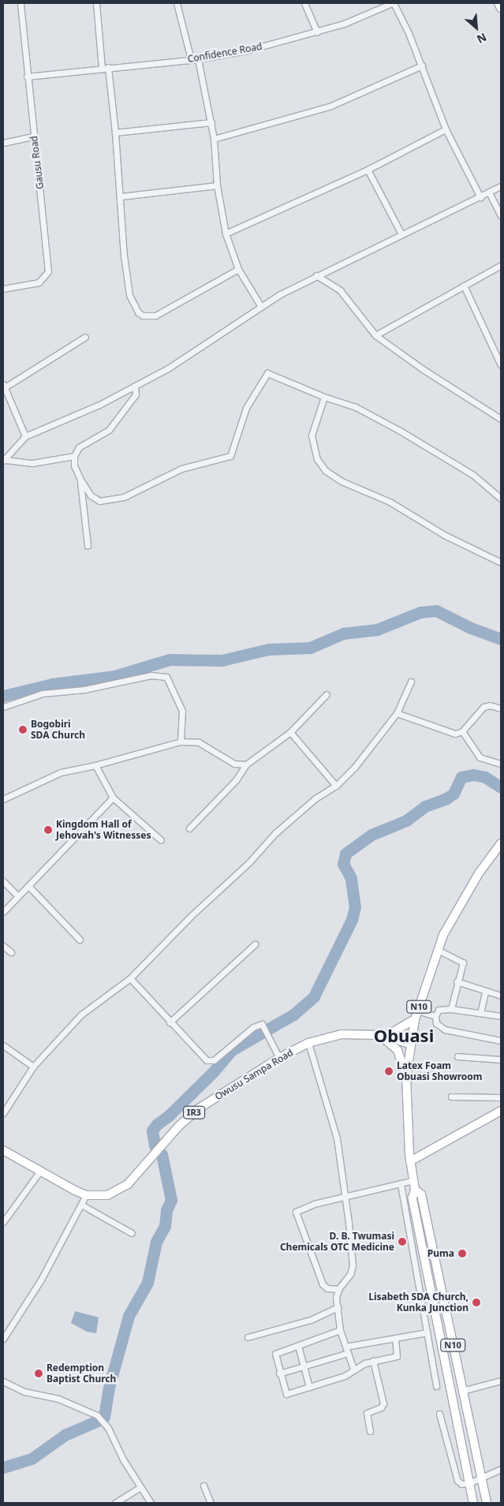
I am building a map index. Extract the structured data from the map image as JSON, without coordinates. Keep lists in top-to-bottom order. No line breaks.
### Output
{"streets":{"main road":["N10","Owusu Sampa Road","IR3"],"street":["Confidence Road","Gausu Road"]},"crossings":[["Confidence Road","Gausu Road"],["N10","Owusu Sampa Road"]],"districts":["Obuasi"],"places":["Bogobiri SDA Church","Kingdom Hall of Jehovah's Witnesses","Latex Foam Obuasi Showroom","D. B. Twumasi Chemicals OTC Medicine","Puma","Lisabeth SDA Church, Kunka Junction","Redemption Baptist Church"],"north":"bottom right"}
